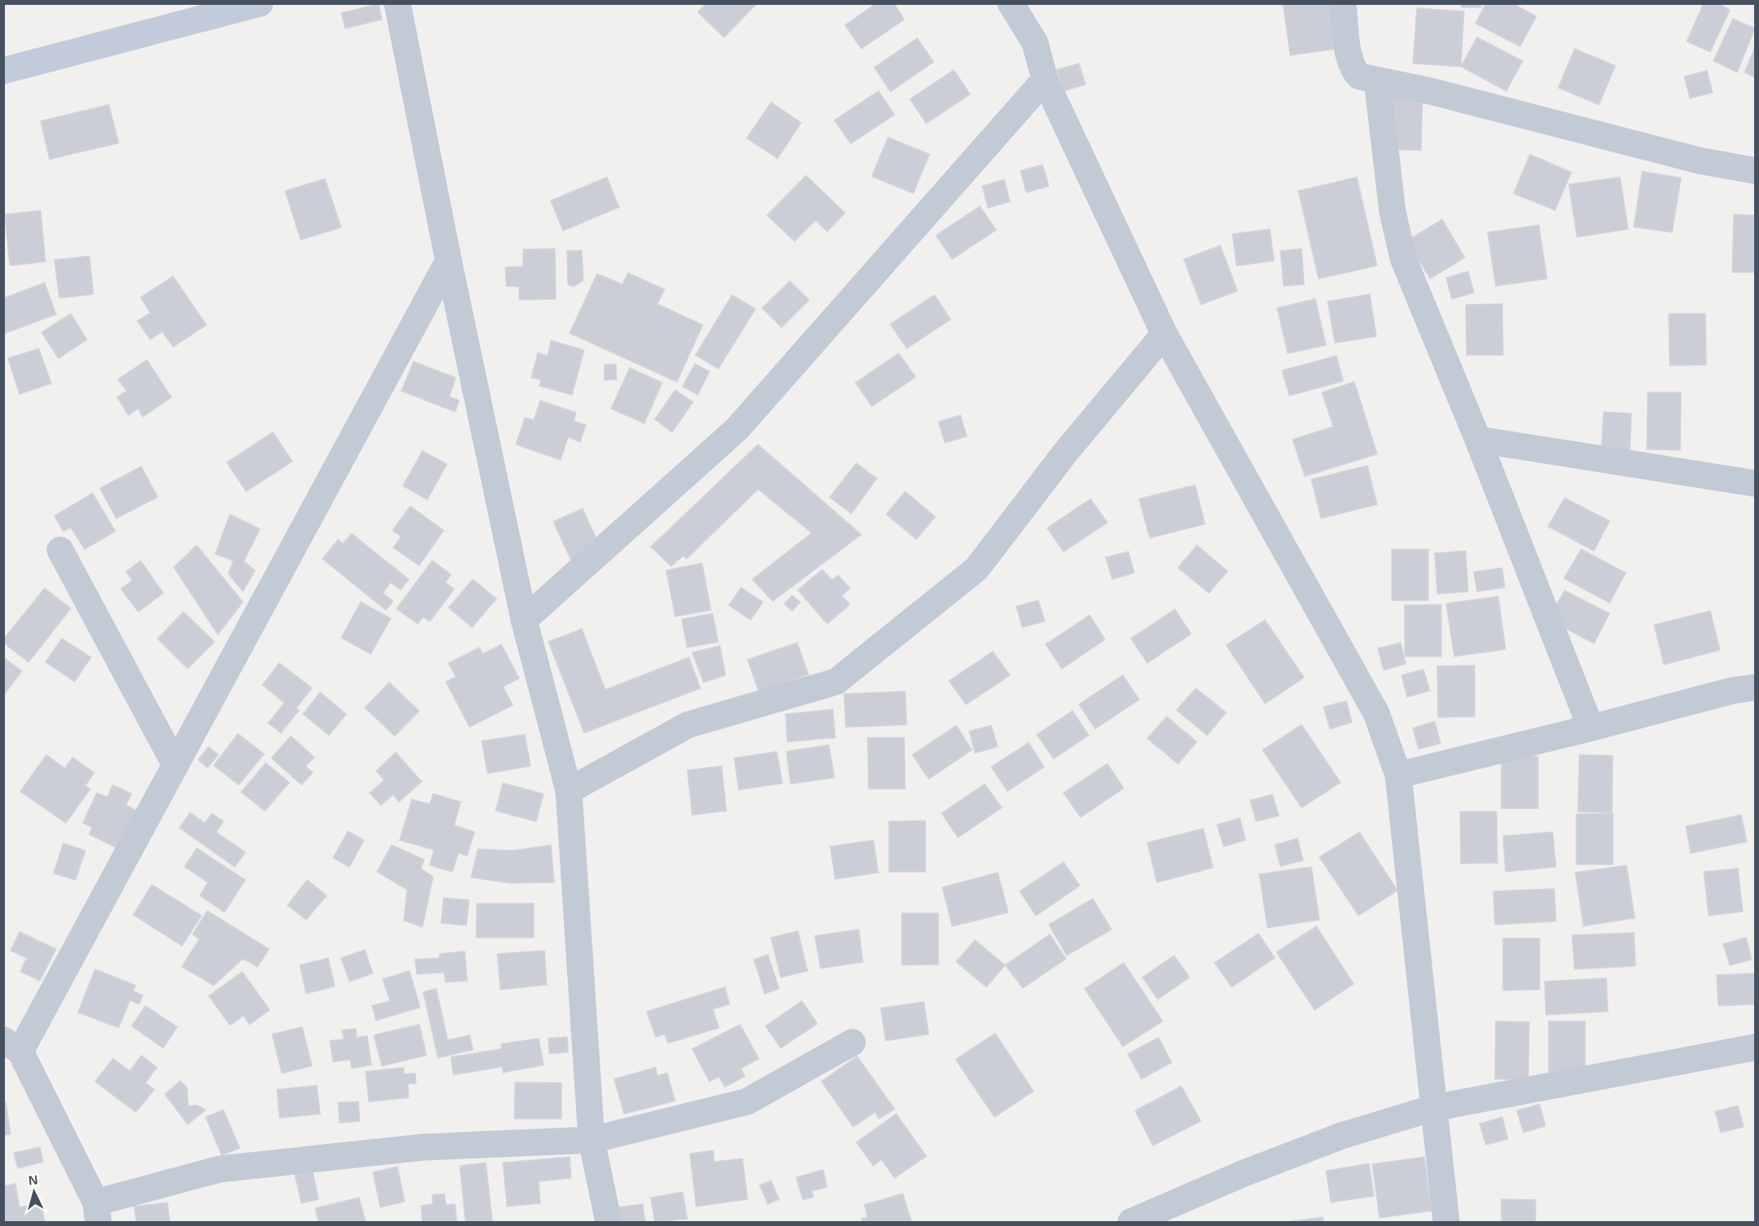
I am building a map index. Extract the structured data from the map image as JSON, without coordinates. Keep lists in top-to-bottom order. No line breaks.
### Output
{"north":"top"}
